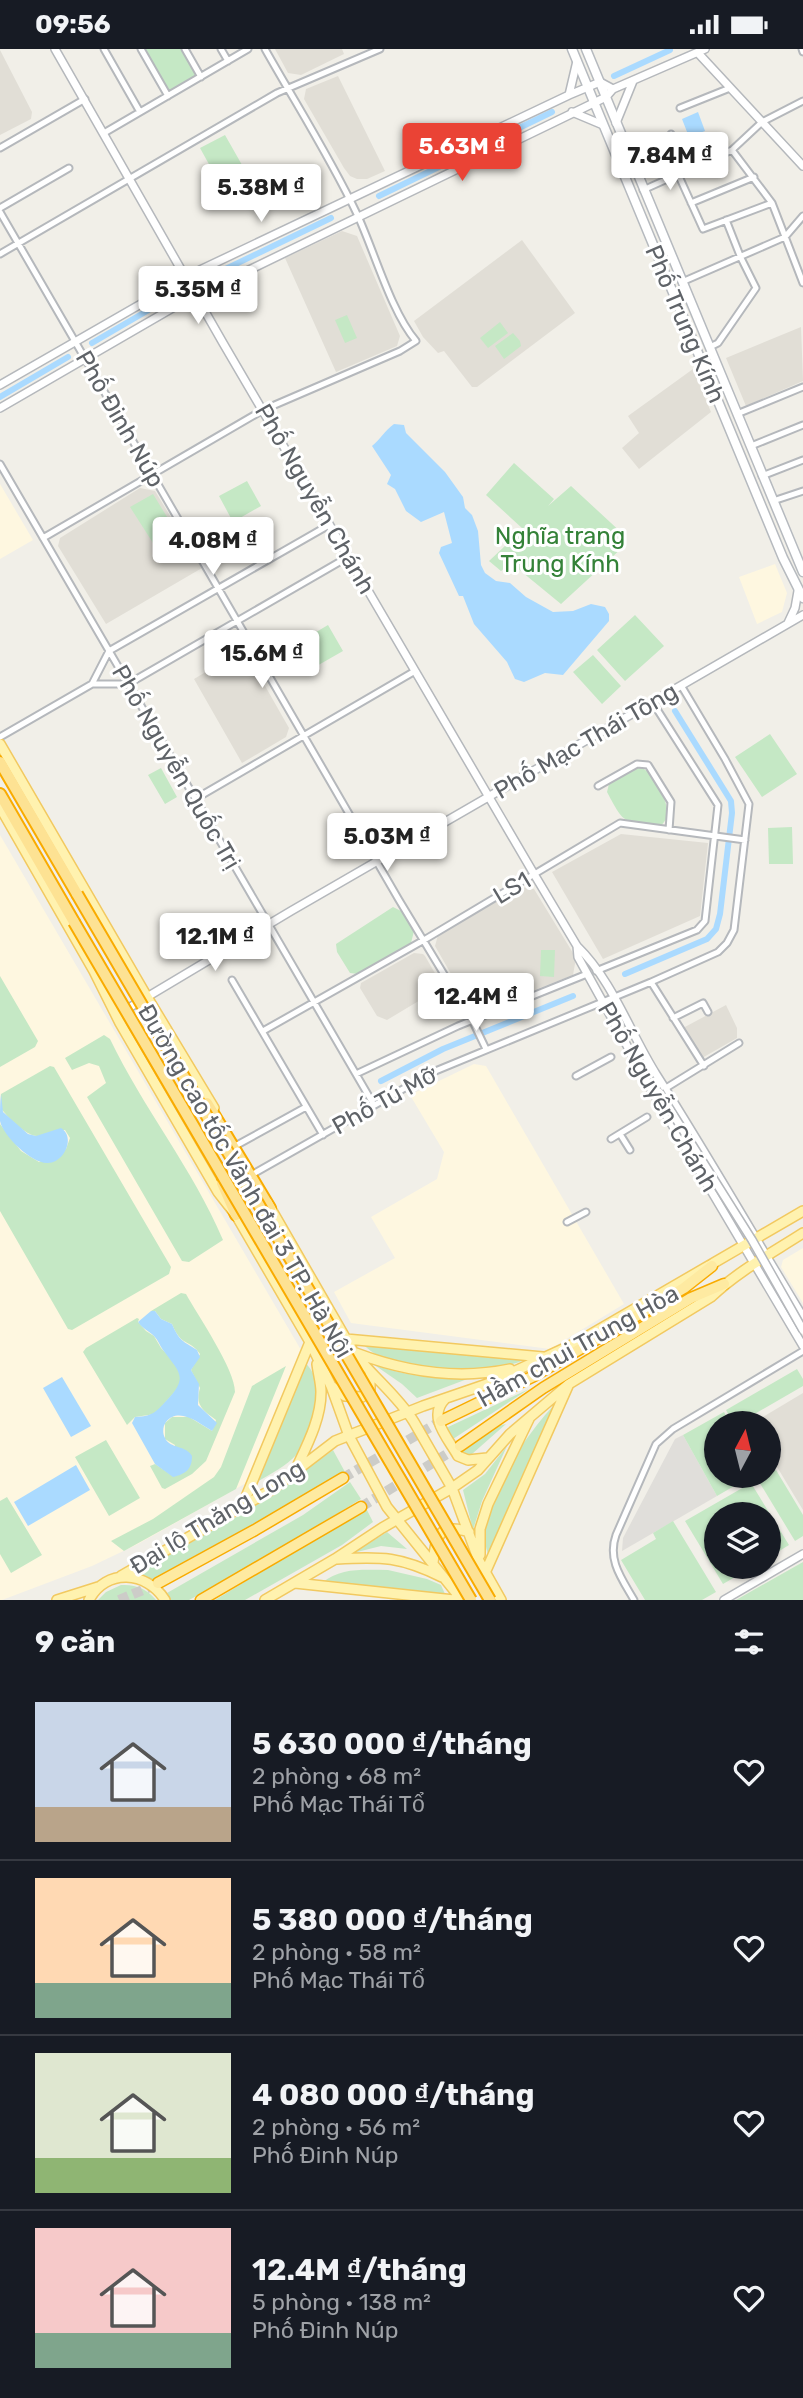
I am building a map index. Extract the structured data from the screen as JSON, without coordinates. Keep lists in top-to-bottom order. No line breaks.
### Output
{"streets":{"highway":["Đường cao tốc Vành đai 3 TP. Hà Nội","Hầm chui Trung Hòa"],"main road":["Phố Trung Kính","Đại lộ Thăng Long"],"street":["Phố Đinh Núp","Phố Nguyễn Chánh","Phố Mạc Thái Tông","Phố Nguyễn Quốc Trị","LS1","Phố Tú Mỡ"]},"crossings":[["Phố Đinh Núp","Phố Mạc Thái Tông"],["Phố Đinh Núp","LS1"],["Phố Đinh Núp","Phố Tú Mỡ"],["Phố Nguyễn Chánh","Phố Mạc Thái Tông"],["Phố Nguyễn Chánh","LS1"],["Phố Nguyễn Chánh","Phố Tú Mỡ"],["Phố Nguyễn Chánh","Đại lộ Thăng Long"],["Phố Mạc Thái Tông","Phố Nguyễn Quốc Trị"],["Phố Mạc Thái Tông","Phố Tú Mỡ"],["Phố Nguyễn Quốc Trị","LS1"],["Phố Nguyễn Quốc Trị","Phố Tú Mỡ"],["LS1","Phố Tú Mỡ"],["Hầm chui Trung Hòa","Đại lộ Thăng Long"]],"parks":["Nghĩa trang Trung Kính"],"north":"top","page":{"status":"09:56","price":["5.63M ₫","7.84M ₫","5.38M ₫","5.35M ₫","4.08M ₫","15.6M ₫","5.03M ₫","12.1M ₫","12.4M ₫"],"heading":"9 căn","list":[{"name":"5 630 000 ₫/tháng","note":"2 phòng · 68 m² · Phố Mạc Thái Tổ"},{"name":"5 380 000 ₫/tháng","note":"2 phòng · 58 m² · Phố Mạc Thái Tổ"},{"name":"4 080 000 ₫/tháng","note":"2 phòng · 56 m² · Phố Đinh Núp"},{"name":"12.4M ₫/tháng","note":"5 phòng · 138 m² · Phố Đinh Núp"}]}}
